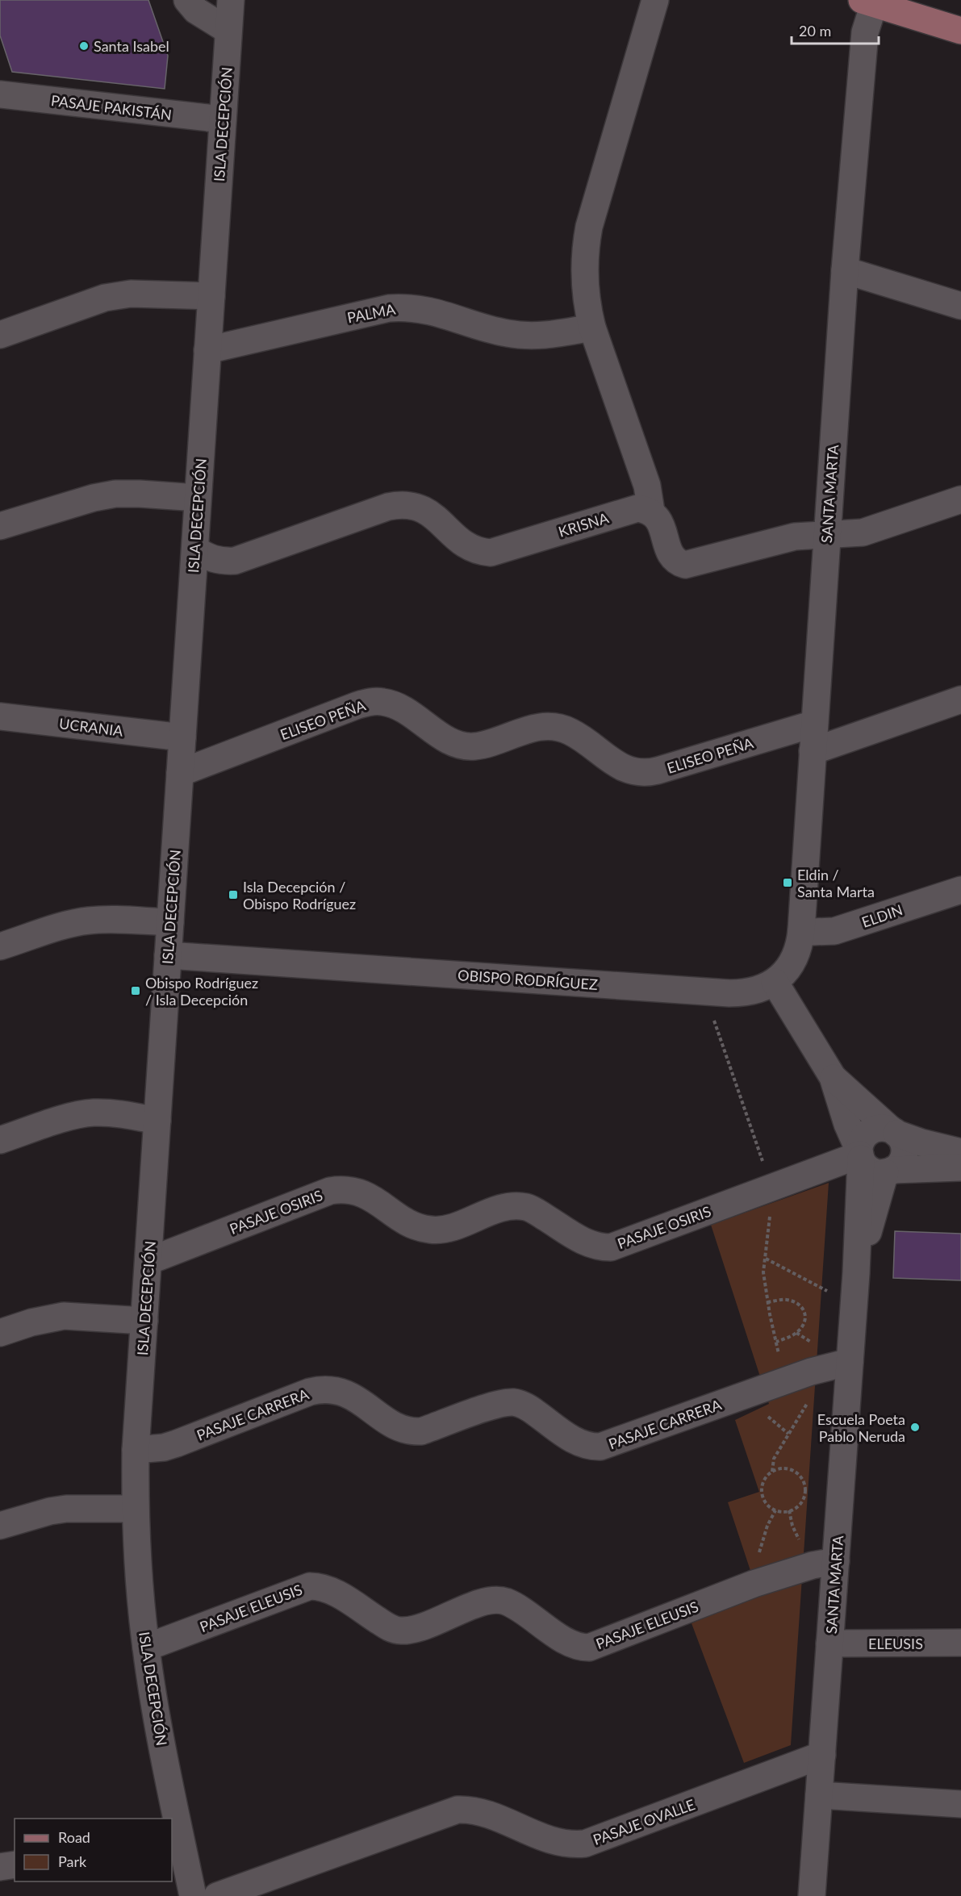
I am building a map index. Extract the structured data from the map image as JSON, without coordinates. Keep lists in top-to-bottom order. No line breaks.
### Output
{"streets":{"street":["PASAJE PAKISTÁN","ISLA DECEPCIÓN","PALMA","SANTA MARTA","KRISNA","ELISEO PEÑA","UCRANIA","ELDIN","OBISPO RODRÍGUEZ","PASAJE OSIRIS","PASAJE CARRERA","PASAJE ELEUSIS","ELEUSIS","PASAJE OVALLE"]},"crossings":[["PASAJE PAKISTÁN","ISLA DECEPCIÓN"],["ISLA DECEPCIÓN","PALMA"],["ISLA DECEPCIÓN","KRISNA"],["ISLA DECEPCIÓN","ELISEO PEÑA"],["ISLA DECEPCIÓN","UCRANIA"],["ISLA DECEPCIÓN","OBISPO RODRÍGUEZ"],["ISLA DECEPCIÓN","PASAJE OSIRIS"],["ISLA DECEPCIÓN","PASAJE CARRERA"],["ISLA DECEPCIÓN","PASAJE ELEUSIS"],["SANTA MARTA","ELISEO PEÑA"],["SANTA MARTA","ELDIN"],["SANTA MARTA","OBISPO RODRÍGUEZ"],["SANTA MARTA","PASAJE OSIRIS"],["SANTA MARTA","PASAJE CARRERA"],["SANTA MARTA","PASAJE ELEUSIS"],["SANTA MARTA","ELEUSIS"],["SANTA MARTA","PASAJE OVALLE"]],"places":{"other":["Santa Isabel","Escuela Poeta Pablo Neruda"],"transit":["Eldin / Santa Marta","Isla Decepción / Obispo Rodríguez","Obispo Rodríguez / Isla Decepción"]},"legend":["Road","Park"],"scale_bar":"20 m"}
